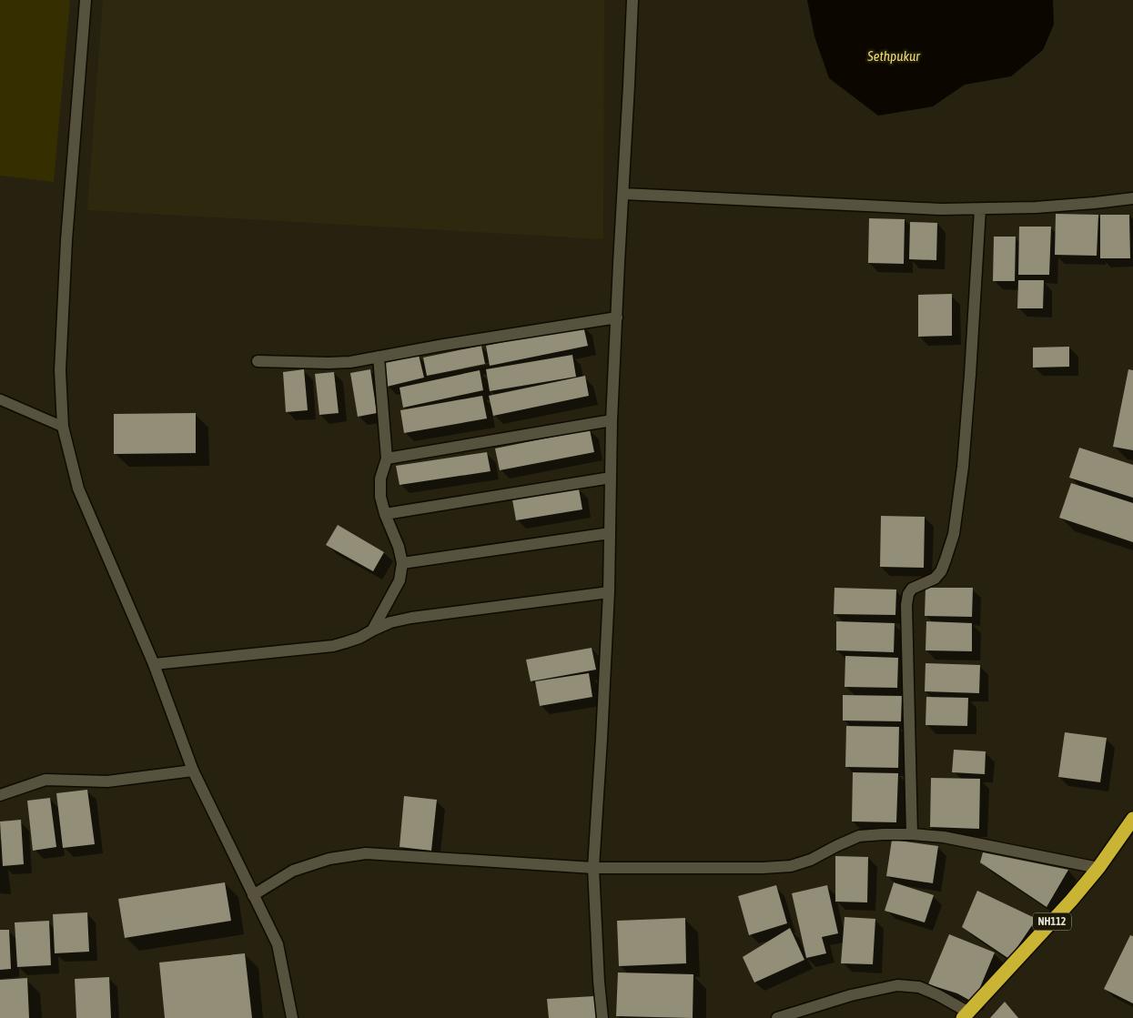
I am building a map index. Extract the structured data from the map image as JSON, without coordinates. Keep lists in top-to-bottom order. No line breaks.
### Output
{"streets":{"highway":["NH112"]},"water":["Sethpukur"]}
